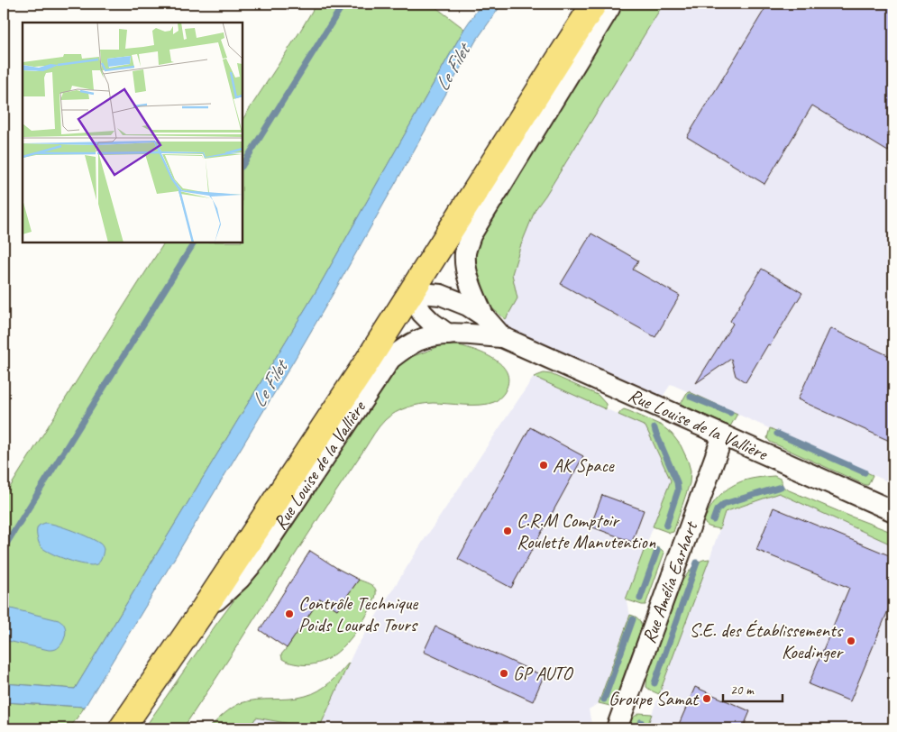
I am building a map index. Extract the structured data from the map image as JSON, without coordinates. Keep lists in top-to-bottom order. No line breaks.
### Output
{"streets":{"street":["Rue Louise de la Vallière","Rue Amélia Earhart"]},"crossings":[["Rue Louise de la Vallière","Rue Amélia Earhart"]],"water":["Le Filet"],"places":["AK Space","C.R.M Comptoir Roulette Manutention","Contrôle Technique Poids Lourds Tours","S.E. des Établissements Koedinger","GP AUTO","Groupe Samat"],"scale_bar":"20 m"}
